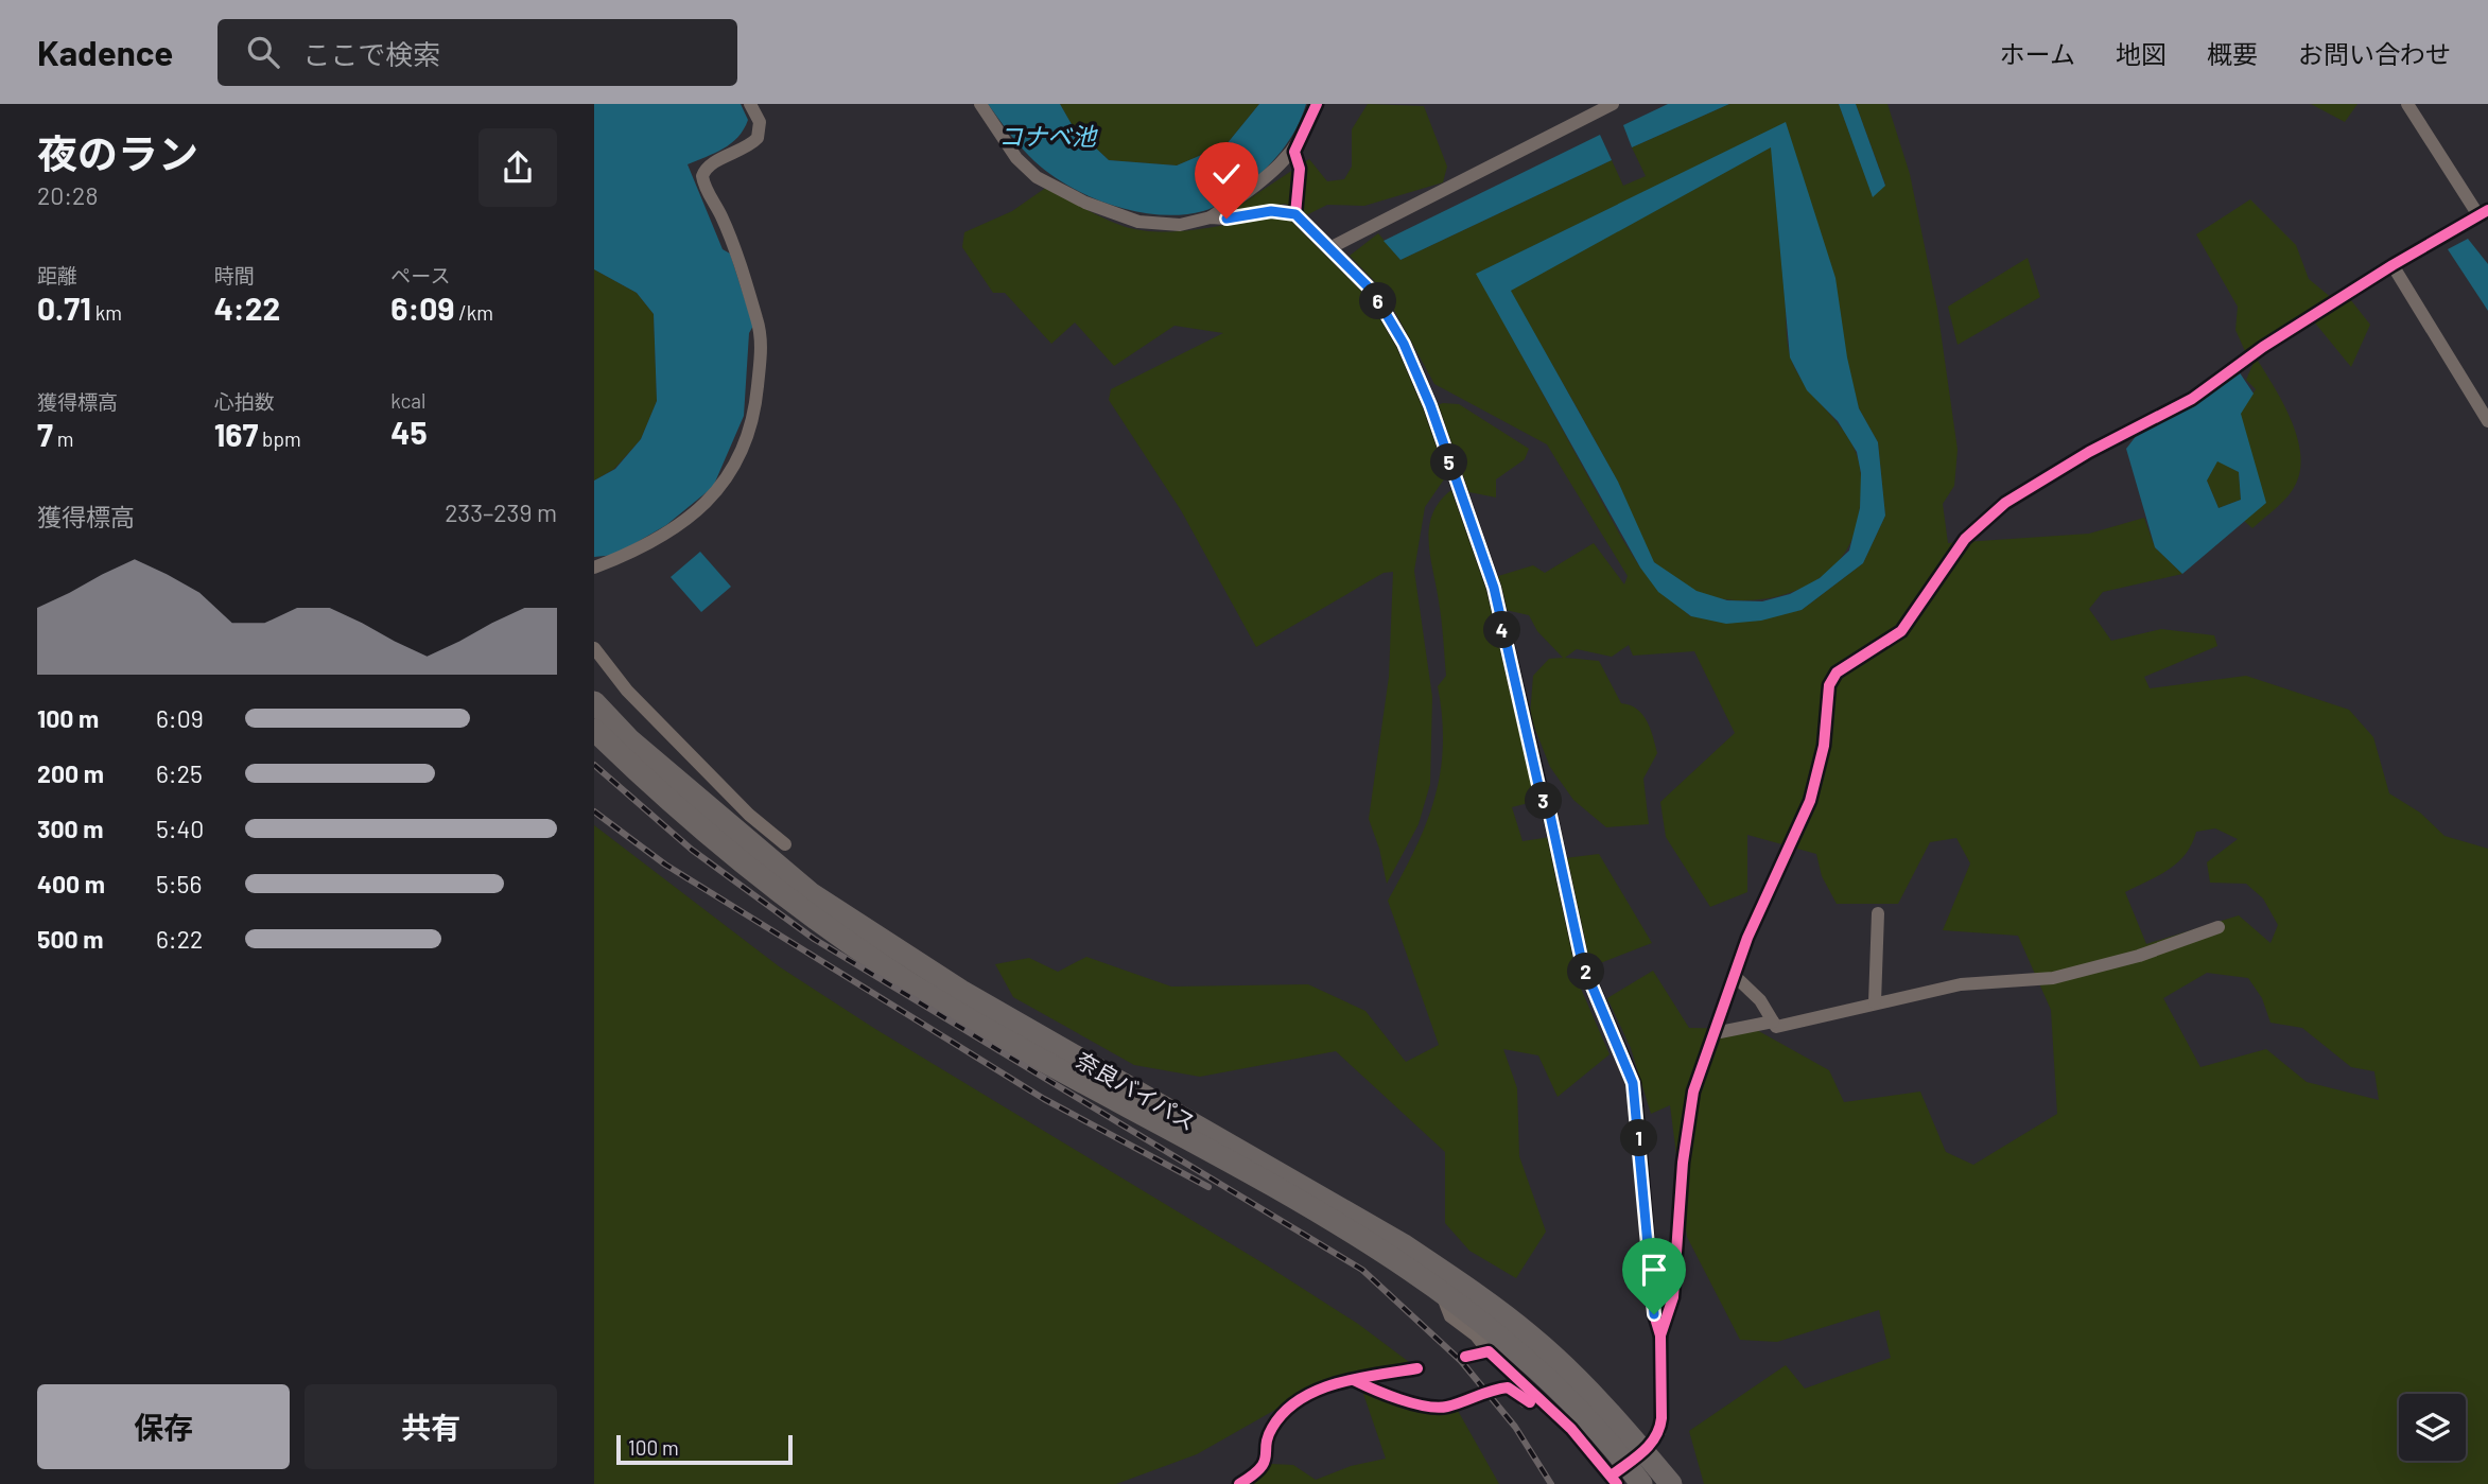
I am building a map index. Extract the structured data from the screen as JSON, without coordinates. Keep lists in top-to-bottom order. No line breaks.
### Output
{"streets":{"highway":["奈良バイパス"]},"water":["コナベ池"],"scale_bar":"100 m","page":{"header":"Kadence","search":"ここで検索","nav":["ホーム","地図","概要","お問い合わせ"],"heading":["夜のラン","20:28"],"stats":[["距離","0.71 km"],["時間","4:22"],["ペース","6:09 /km"],["獲得標高","7 m"],["心拍数","167 bpm"],["kcal","45"]],"pins":["6","5","4","3","2","1"],"chart":["獲得標高","233–239 m"],"list":[{"name":"100 m","note":"6:09"},{"name":"200 m","note":"6:25"},{"name":"300 m","note":"5:40"},{"name":"400 m","note":"5:56"},{"name":"500 m","note":"6:22"}],"buttons":["保存","共有"],"scale":"100 m"}}
